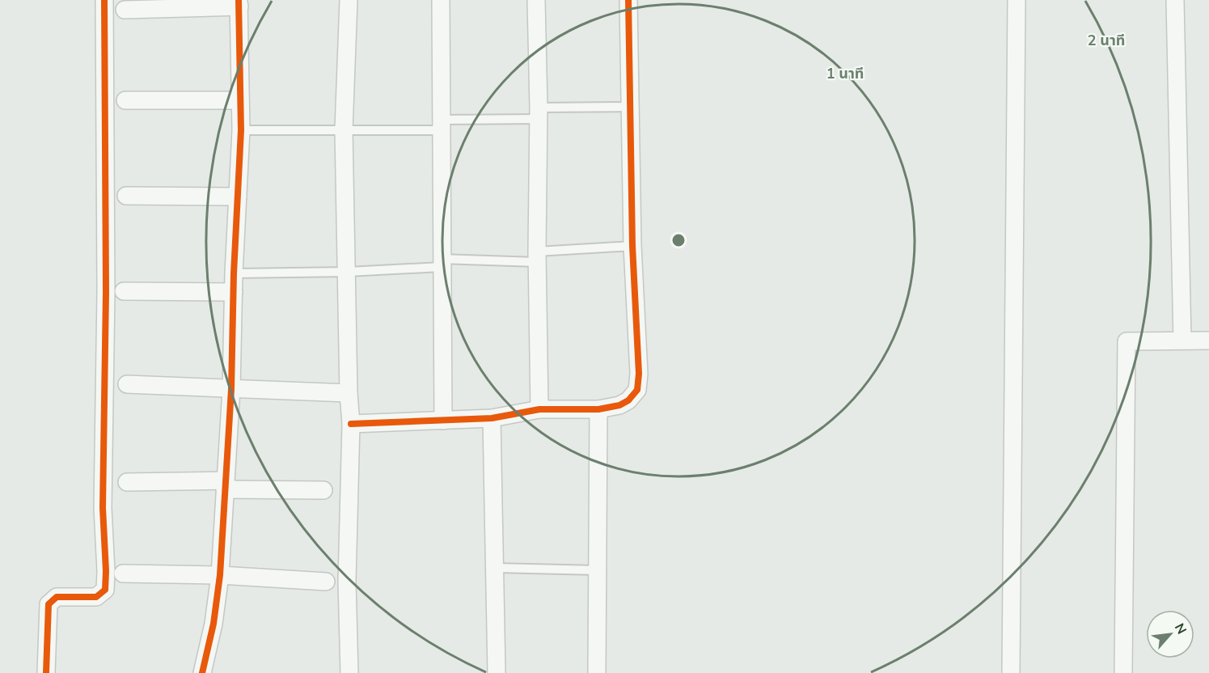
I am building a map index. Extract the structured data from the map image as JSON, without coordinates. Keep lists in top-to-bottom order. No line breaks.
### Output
{"north":"top right","rings":["2 นาที","1 นาที"]}
